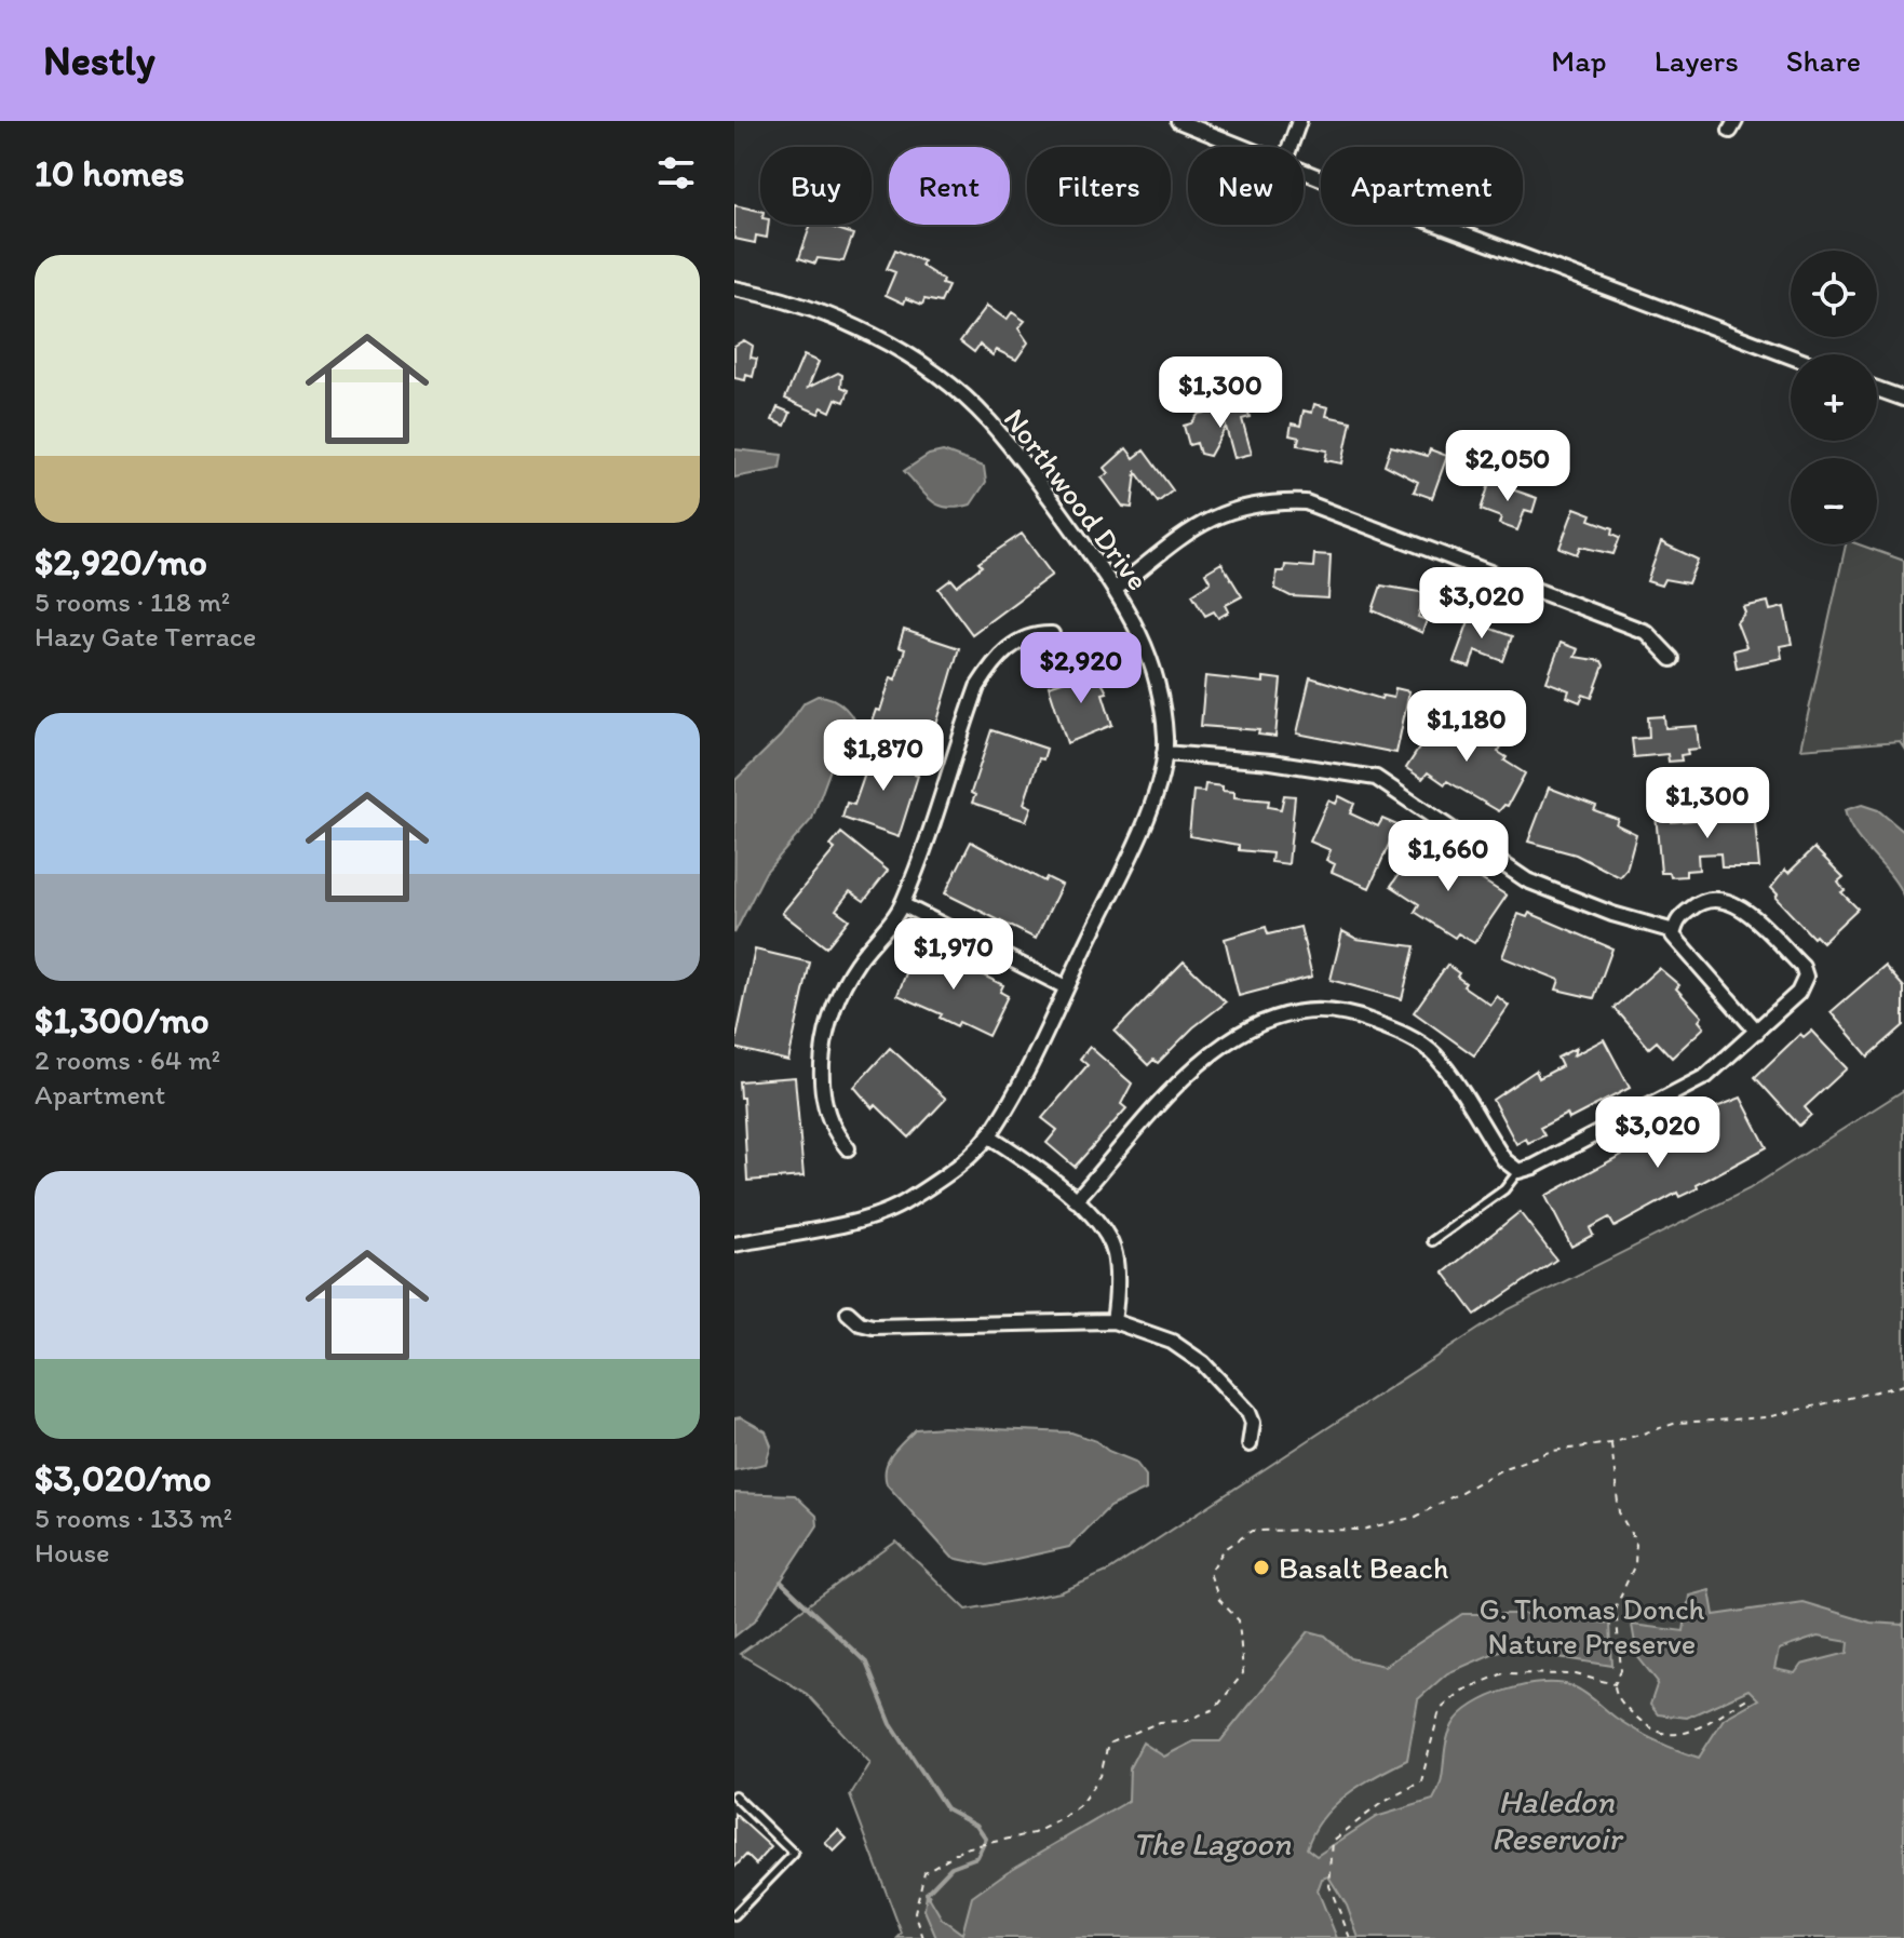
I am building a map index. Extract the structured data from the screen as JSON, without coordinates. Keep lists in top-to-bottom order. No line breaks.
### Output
{"streets":{"street":["Northwood Drive"]},"water":["Haledon Reservoir","The Lagoon"],"parks":["G. Thomas Donch Nature Preserve"],"places":["Basalt Beach"],"page":{"header":"Nestly","nav":["Map","Layers","Share"],"heading":"10 homes","chip":["Buy","Rent","Filters","New","Apartment"],"list":[{"name":"$2,920/mo","note":"5 rooms · 118 m² · Hazy Gate Terrace"},{"name":"$1,300/mo","note":"2 rooms · 64 m² · Apartment"},{"name":"$3,020/mo","note":"5 rooms · 133 m² · House"}],"map_buttons":["+","−"],"price":["$1,300","$2,050","$3,020","$2,920","$1,180","$1,870","$1,300","$1,660","$1,970","$3,020"]}}
